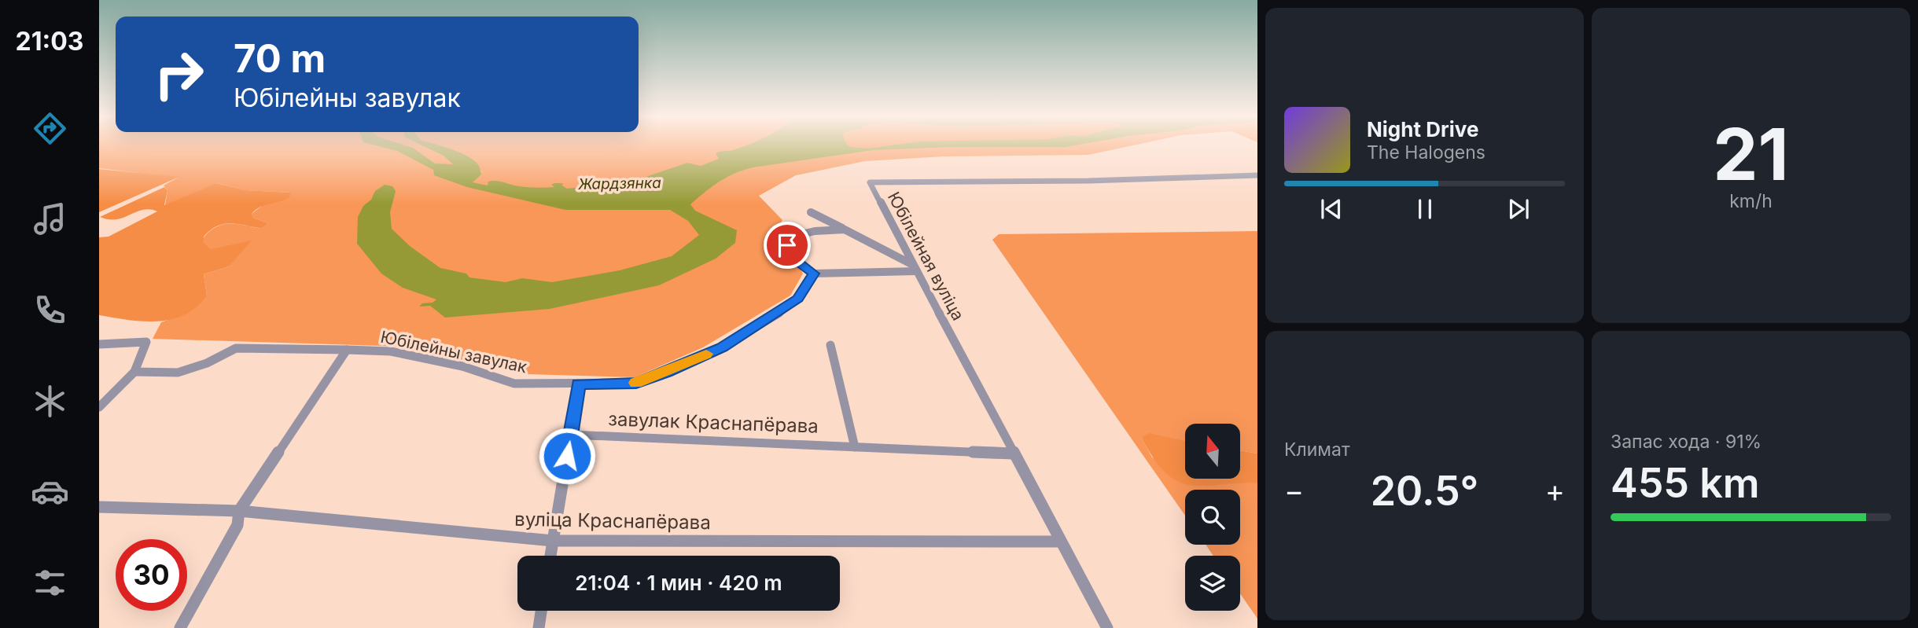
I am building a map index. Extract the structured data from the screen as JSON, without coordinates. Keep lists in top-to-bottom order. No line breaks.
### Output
{"streets":{"street":["Юбілейная вуліца","Юбілейны завулак","завулак Краснапёрава","вуліца Краснапёрава"]},"crossings":[["Юбілейная вуліца","завулак Краснапёрава"],["Юбілейная вуліца","вуліца Краснапёрава"]],"water":["Жардзянка"],"north":"top","page":{"tabs":"21:03","tile":[["21","km/h"],"Климат",["Запас хода · 91%","455 km"]],"turn":["70 m","Юбілейны завулак"],"song":["Night Drive","The Halogens"],"heat":["−","20.5°","+"],"limit":"30","trip":"21:04 · 1 мин · 420 m"}}
